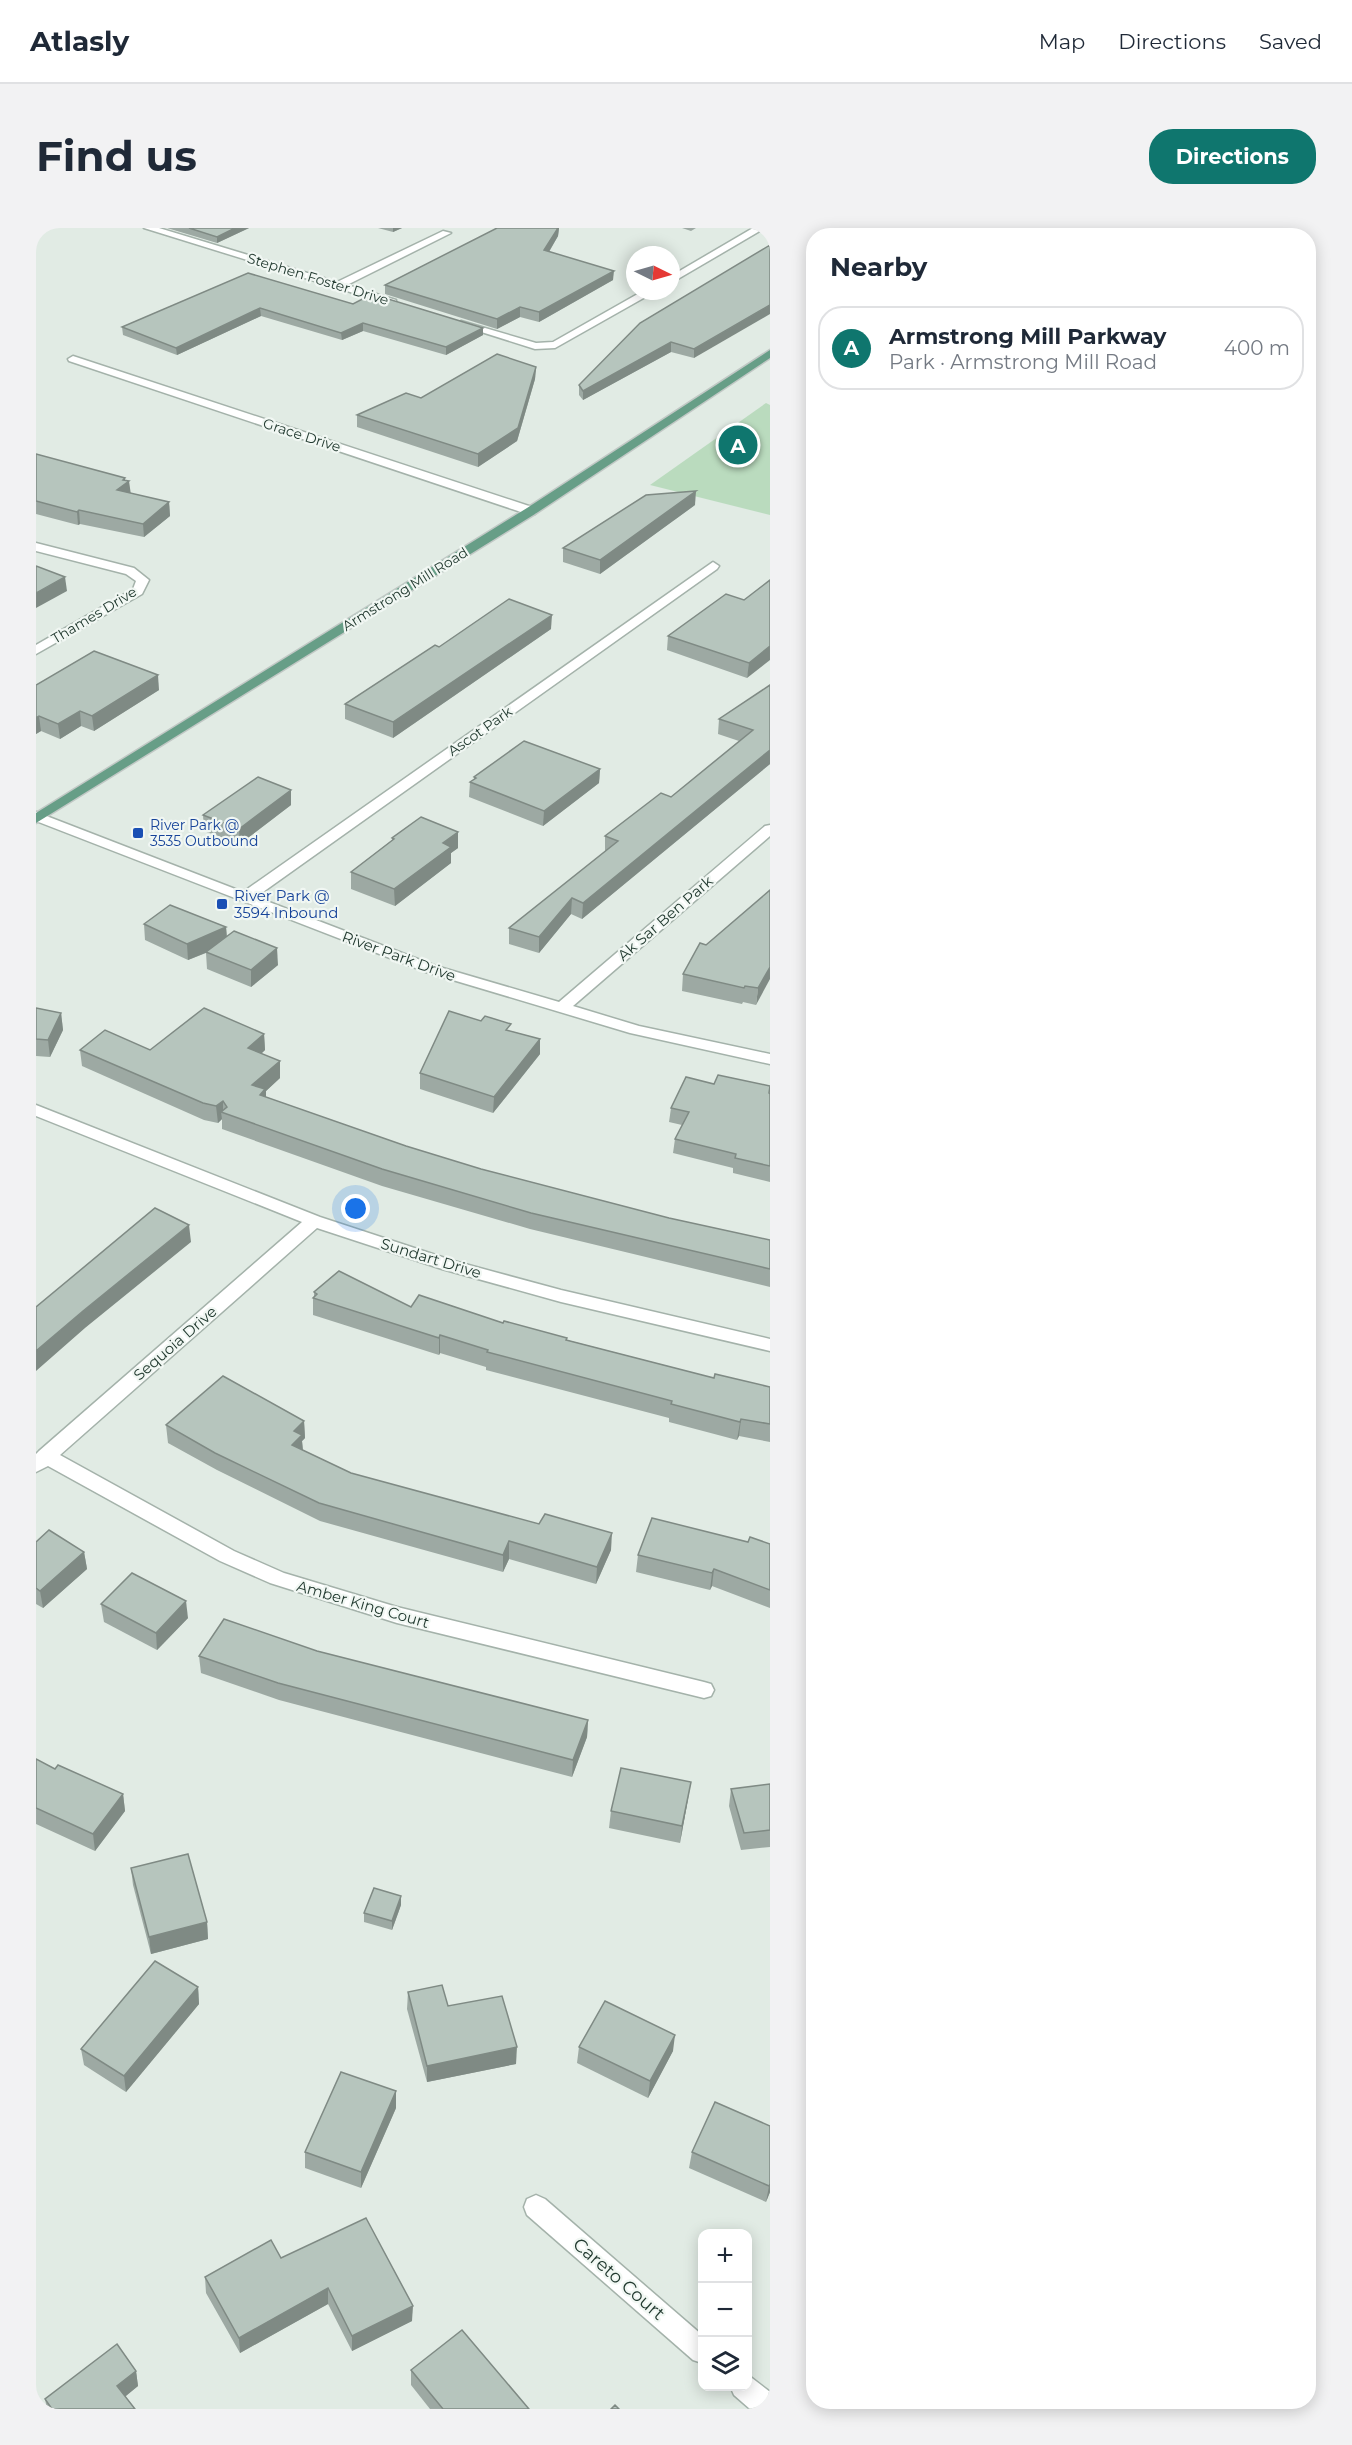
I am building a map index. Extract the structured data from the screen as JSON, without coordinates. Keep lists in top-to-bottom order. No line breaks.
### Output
{"streets":{"main road":["Armstrong Mill Road"],"street":["Stephen Foster Drive","Grace Drive","Thames Drive","Ascot Park","Ak Sar Ben Park","River Park Drive","Sundart Drive","Sequoia Drive","Amber King Court","Careto Court"]},"crossings":[["Grace Drive","Armstrong Mill Road"],["Armstrong Mill Road","River Park Drive"],["Ascot Park","River Park Drive"],["Ak Sar Ben Park","River Park Drive"],["Sundart Drive","Sequoia Drive"],["Sequoia Drive","Amber King Court"]],"places":{"transit":["River Park @ 3535 Outbound","River Park @ 3594 Inbound"]},"north":"right","page":{"header":"Atlasly","nav":["Map","Directions","Saved"],"buttons":"Directions","title":"Find us","heading":"Nearby","list":[{"mark":"A","name":"Armstrong Mill Parkway","note":"Park · Armstrong Mill Road","value":"400 m"}],"pins":"A","map_buttons":["+","−"]}}
